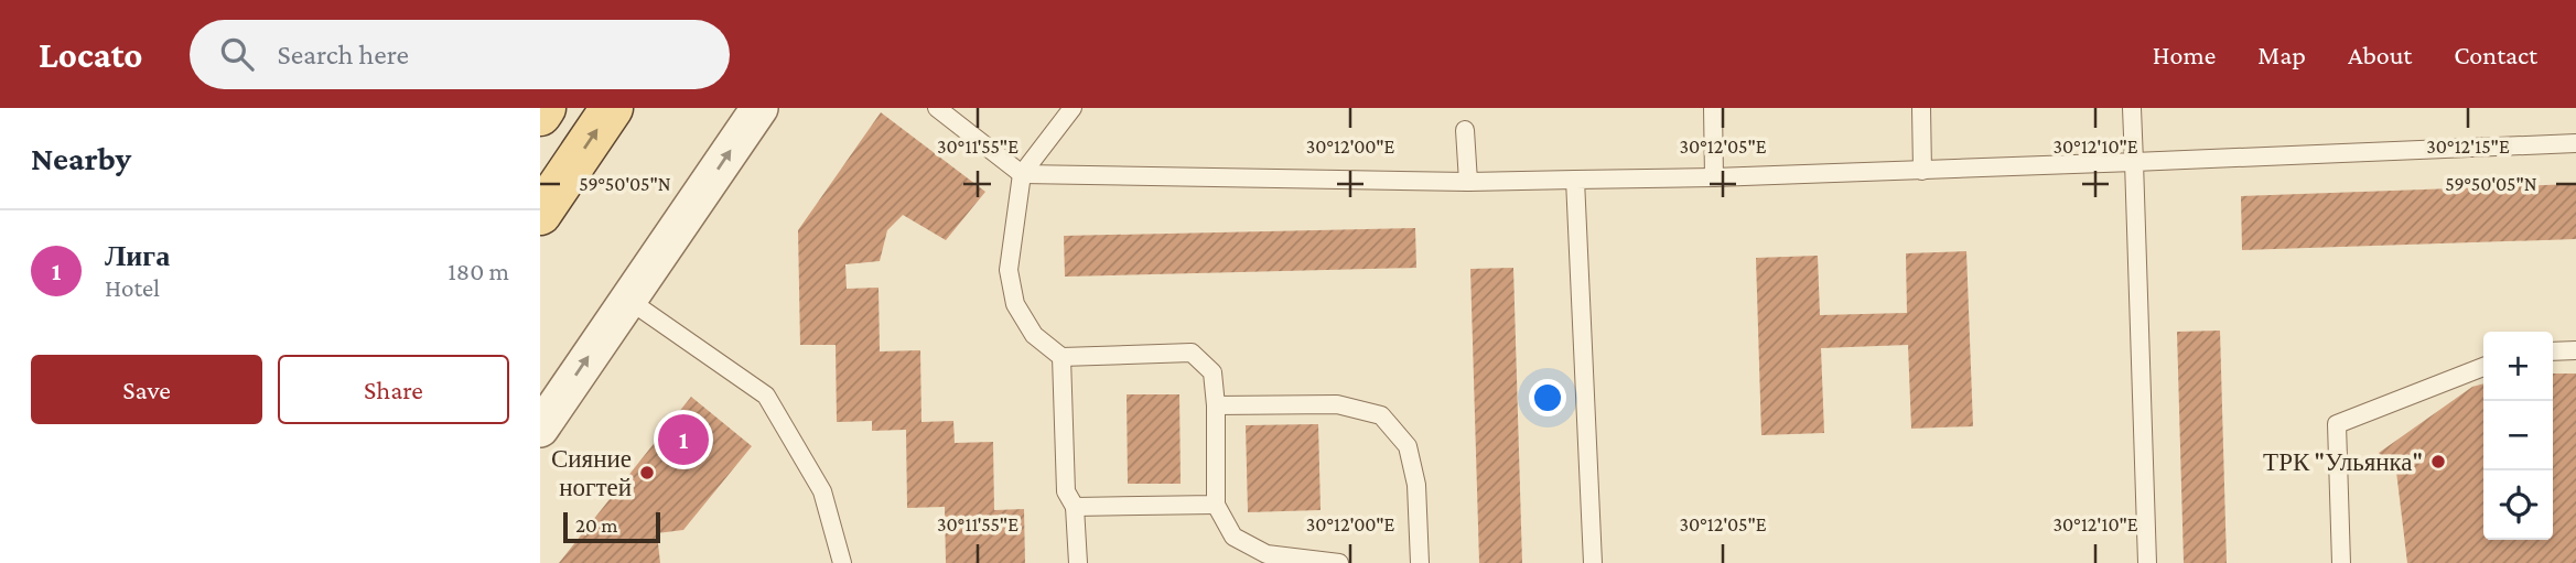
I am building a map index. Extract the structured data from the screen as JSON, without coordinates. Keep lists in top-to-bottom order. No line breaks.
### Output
{"places":["ТРК \"Ульянка\"","Сияние ногтей"],"scale_bar":"20 m","page":{"header":"Locato","search":"Search here","nav":["Home","Map","About","Contact"],"heading":"Nearby","list":[{"mark":"1","name":"Лига","note":"Hotel","value":"180 m"}],"buttons":["Save","Share"],"map_buttons":["+","−"],"pins":"1","scale":"20 m"},"coordinates":["30°11'55\"E","30°12'00\"E","30°12'05\"E","30°12'10\"E","30°12'15\"E","59°50'05\"N"]}
